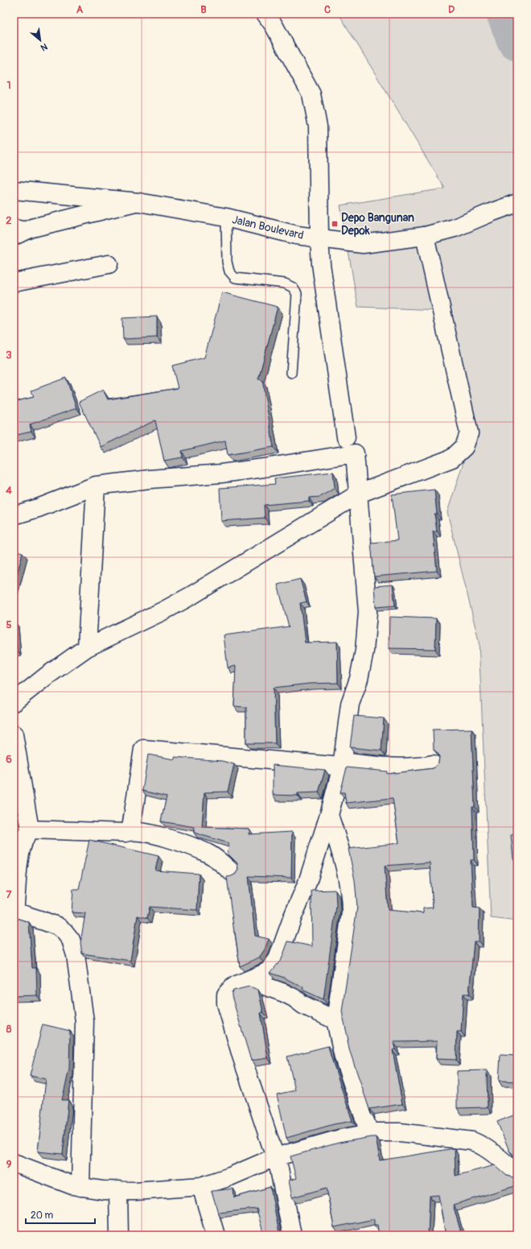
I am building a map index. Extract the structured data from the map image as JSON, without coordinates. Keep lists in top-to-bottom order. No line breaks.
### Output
{"streets":{"street":["Jalan Boulevard"]},"places":{"transit":["Depo Bangunan Depok"]},"scale_bar":"20 m","north":"bottom right","grid":{"columns":["A","B","C","D"],"rows":["1","2","3","4","5","6","7","8","9"]}}
